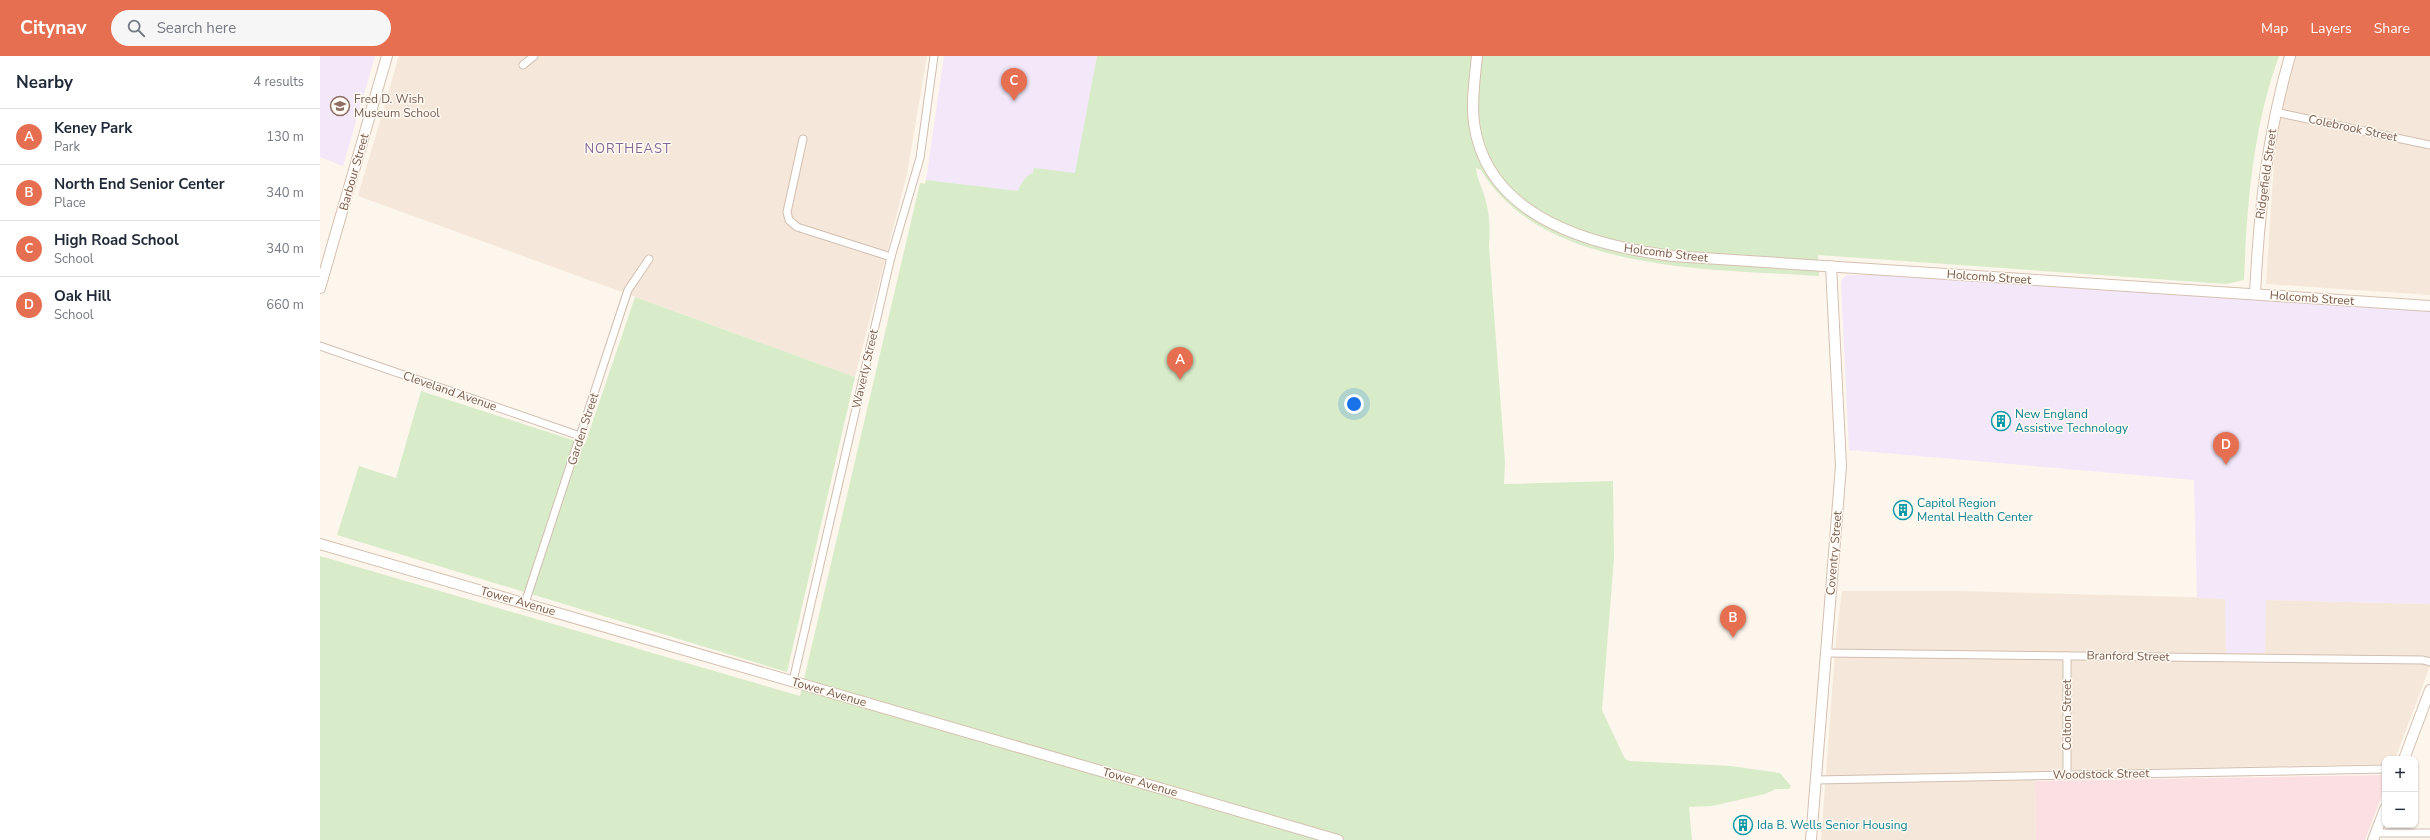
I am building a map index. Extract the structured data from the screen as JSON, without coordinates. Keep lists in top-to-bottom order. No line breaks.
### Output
{"streets":{"street":["Colebrook Street","Barbour Street","Ridgefield Street","Holcomb Street","Waverly Street","Cleveland Avenue","Garden Street","Coventry Street","Tower Avenue","Branford Street","Colton Street","Woodstock Street"]},"crossings":[["Colebrook Street","Ridgefield Street"],["Ridgefield Street","Holcomb Street"],["Holcomb Street","Coventry Street"],["Waverly Street","Tower Avenue"],["Cleveland Avenue","Garden Street"],["Garden Street","Tower Avenue"],["Coventry Street","Branford Street"],["Coventry Street","Woodstock Street"],["Branford Street","Colton Street"],["Colton Street","Woodstock Street"]],"districts":["NORTHEAST"],"places":{"school or university":["Fred D. Wish Museum School"],"building":["New England Assistive Technology","Capitol Region Mental Health Center","Ida B. Wells Senior Housing"]},"page":{"header":"Citynav","search":"Search here","nav":["Map","Layers","Share"],"heading":["Nearby","4 results"],"pins":["C","A","D","B"],"list":[{"mark":"A","name":"Keney Park","note":"Park","value":"130 m"},{"mark":"B","name":"North End Senior Center","note":"Place","value":"340 m"},{"mark":"C","name":"High Road School","note":"School","value":"340 m"},{"mark":"D","name":"Oak Hill","note":"School","value":"660 m"}],"map_buttons":["+","−"]}}
